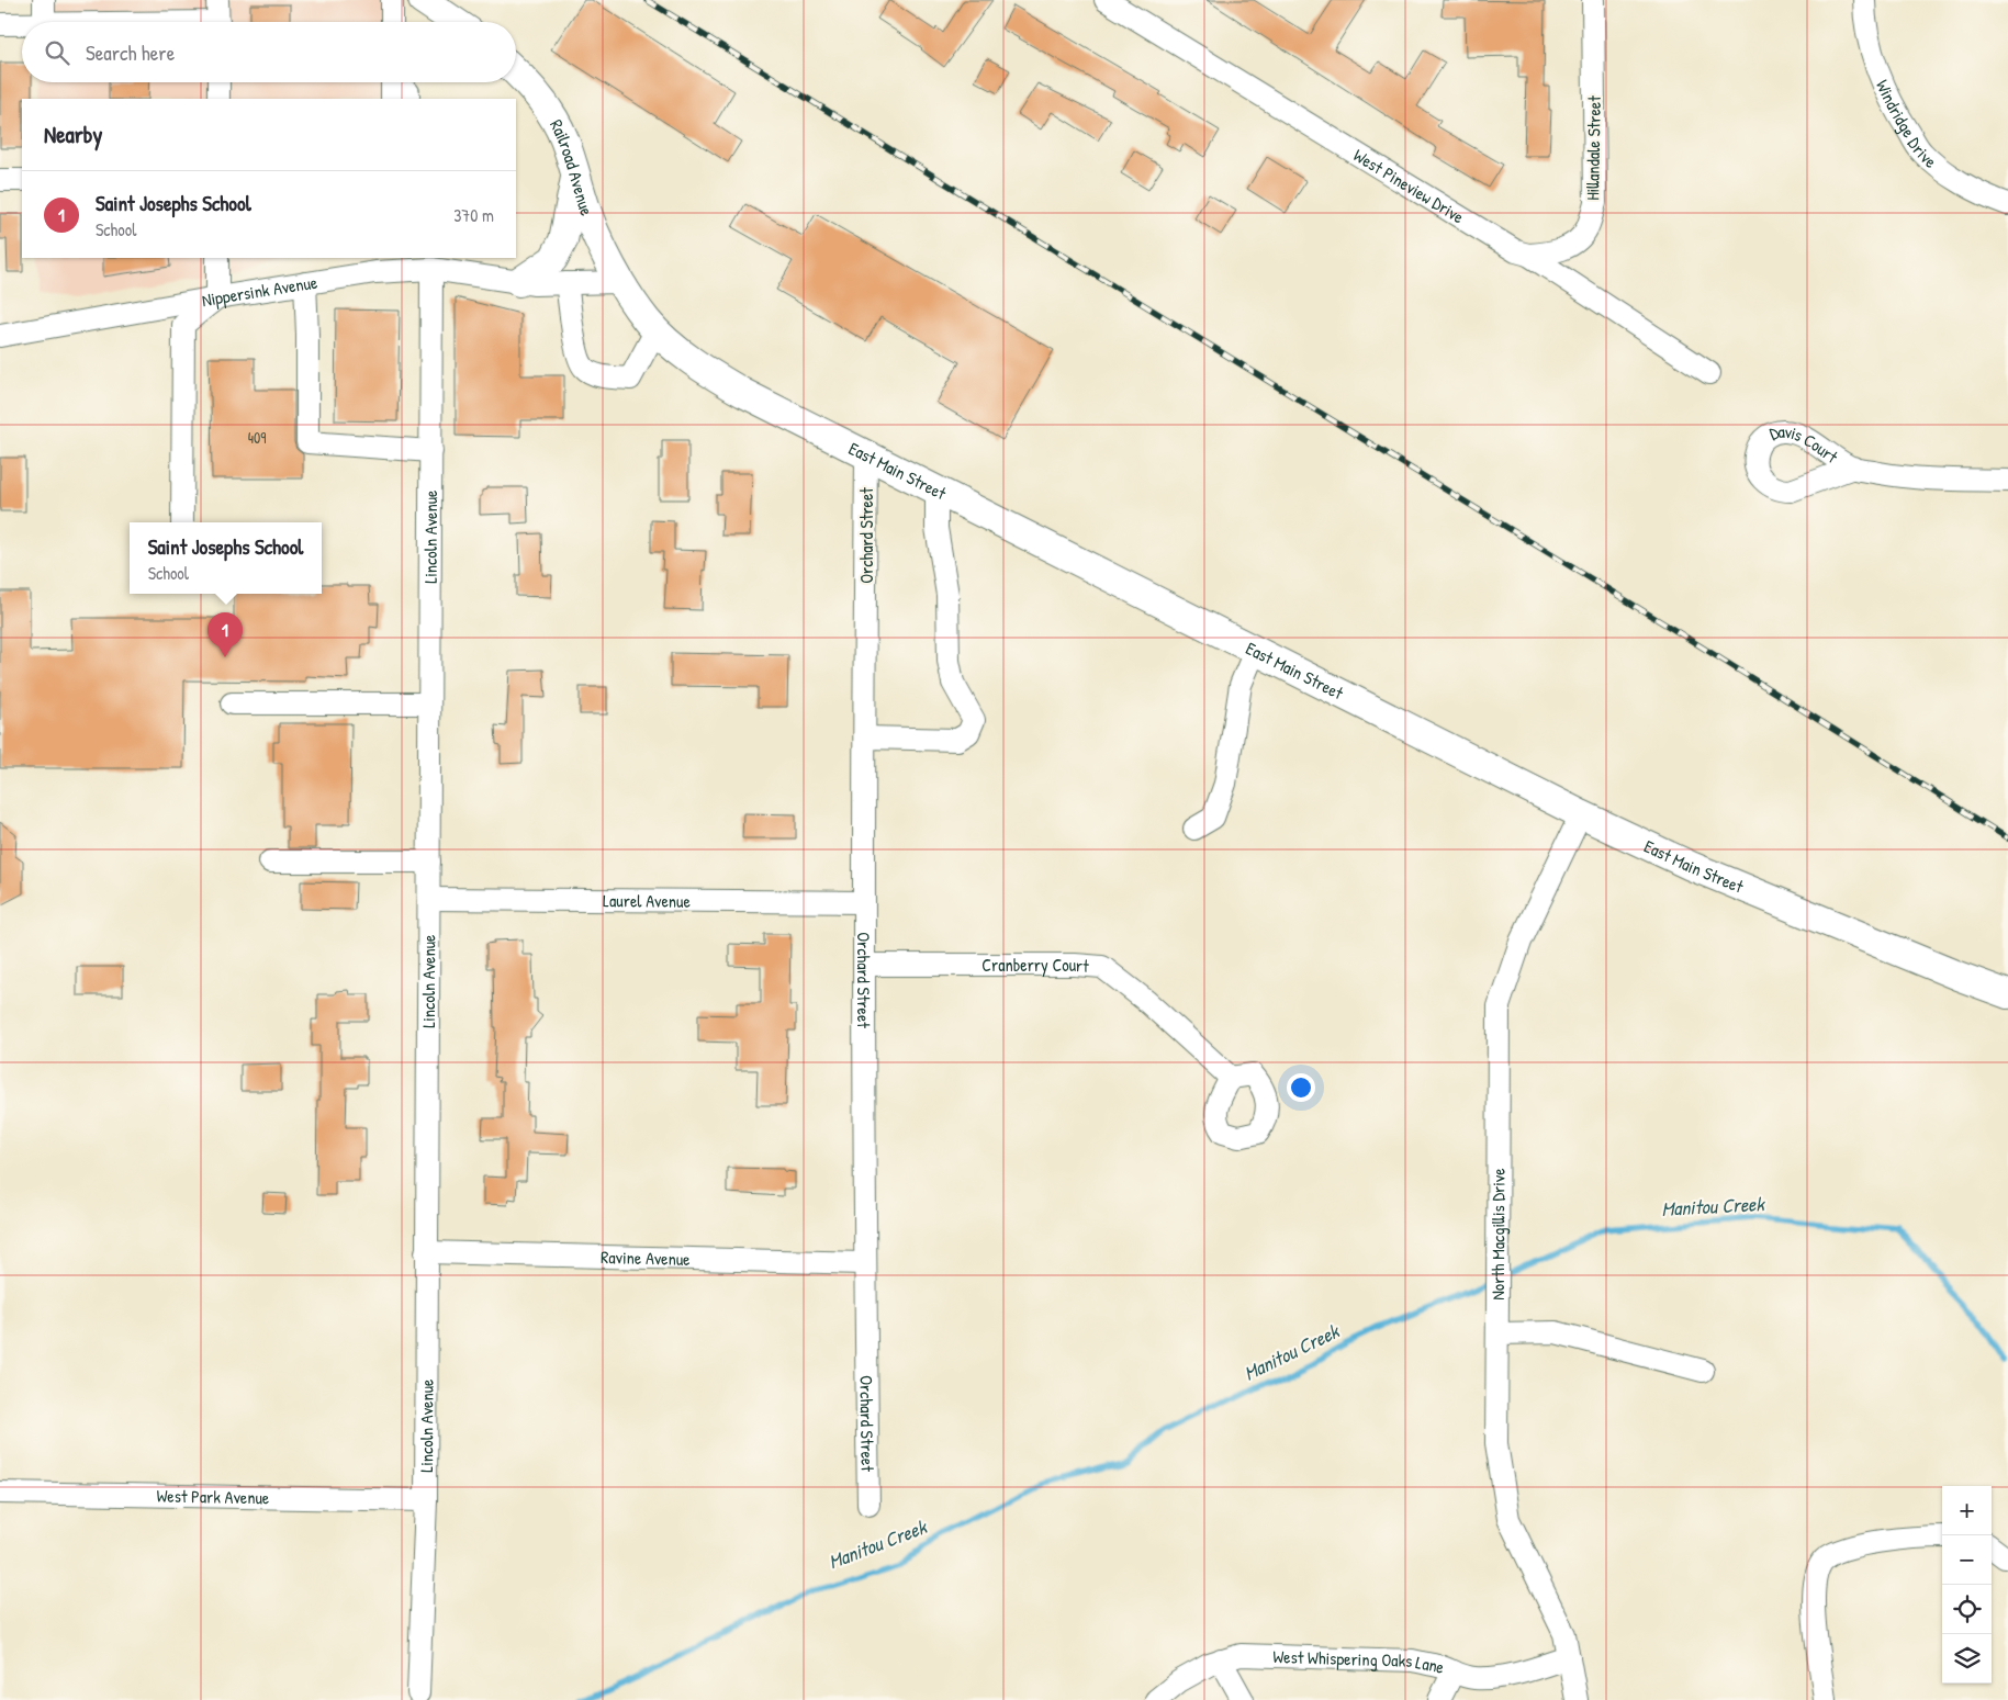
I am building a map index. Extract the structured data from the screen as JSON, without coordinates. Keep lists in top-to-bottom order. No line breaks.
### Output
{"streets":{"main road":["Railroad Avenue","East Main Street"],"street":["Windridge Drive","Hillandale Street","West Pineview Drive","Nippersink Avenue","Davis Court","Orchard Street","Lincoln Avenue","Laurel Avenue","Cranberry Court","North Macgillis Drive","Ravine Avenue","West Park Avenue","West Whispering Oaks Lane"]},"crossings":[["Hillandale Street","West Pineview Drive"],["Railroad Avenue","Nippersink Avenue"],["Railroad Avenue","East Main Street"],["Nippersink Avenue","East Main Street"],["Nippersink Avenue","Lincoln Avenue"],["East Main Street","Orchard Street"],["East Main Street","North Macgillis Drive"],["Orchard Street","Laurel Avenue"],["Orchard Street","Cranberry Court"],["Orchard Street","Ravine Avenue"],["Lincoln Avenue","Laurel Avenue"],["Lincoln Avenue","Ravine Avenue"],["Lincoln Avenue","West Park Avenue"],["North Macgillis Drive","West Whispering Oaks Lane"]],"water":["Manitou Creek"],"house_numbers":["409"],"page":{"search":"Search here","heading":"Nearby","list":[{"mark":"1","name":"Saint Josephs School","note":"School","value":"370 m"}],"popup":["Saint Josephs School","School"],"pins":"1","map_buttons":["+","−"]}}
